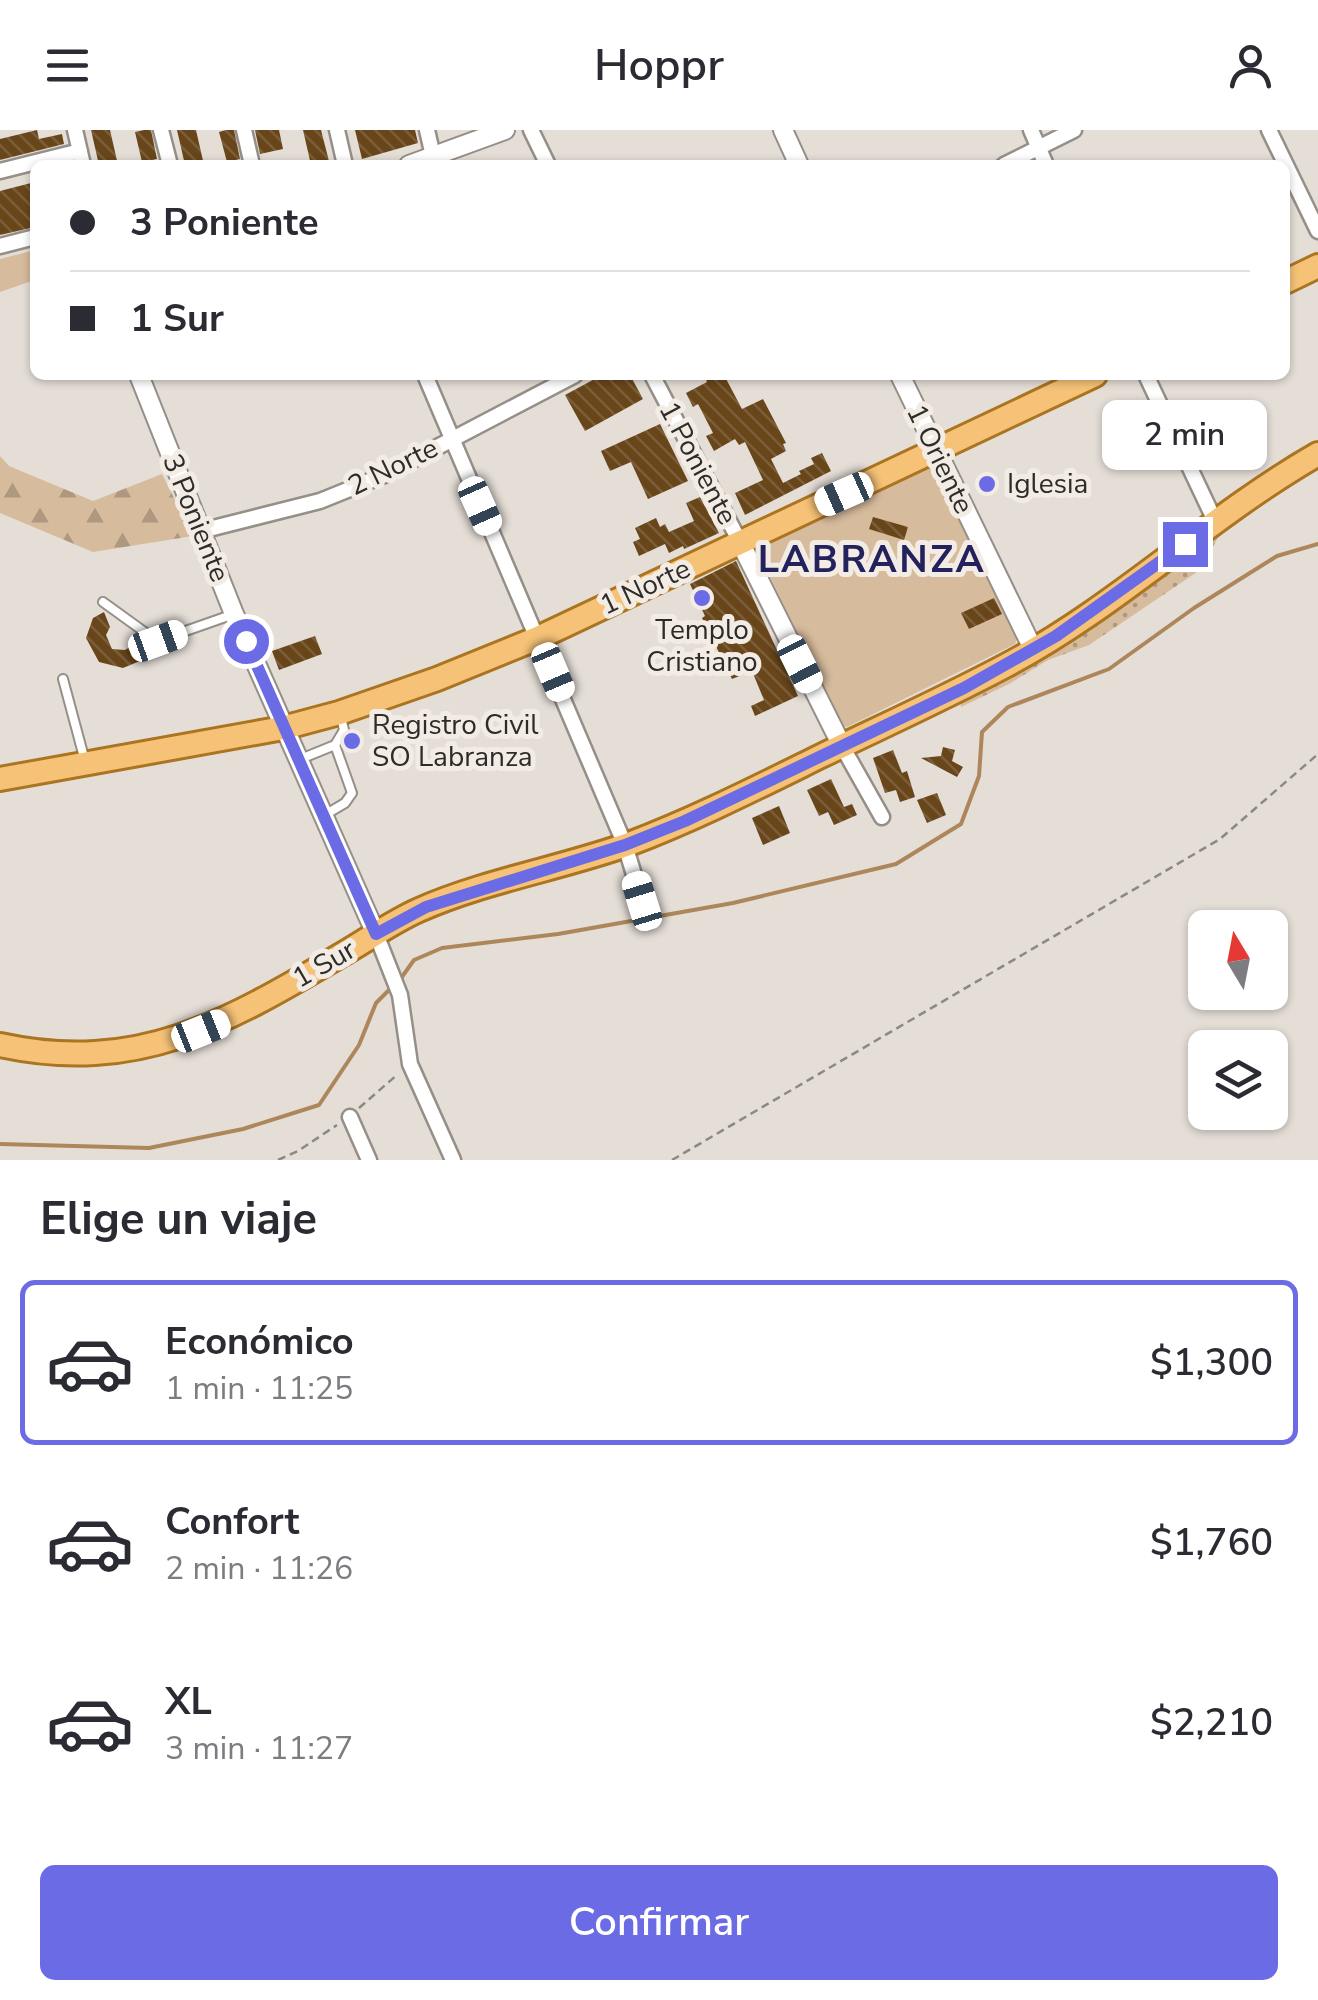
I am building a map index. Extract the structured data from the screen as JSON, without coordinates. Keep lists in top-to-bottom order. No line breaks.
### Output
{"streets":{"main road":["1 Norte","1 Sur"],"street":["1 Oriente","1 Poniente","2 Norte","3 Poniente"]},"crossings":[["1 Oriente","1 Norte"],["1 Oriente","1 Sur"],["1 Poniente","1 Norte"],["1 Poniente","1 Sur"],["2 Norte","3 Poniente"],["3 Poniente","1 Norte"],["3 Poniente","1 Sur"]],"districts":["LABRANZA"],"places":["Iglesia","Templo Cristiano","Registro Civil SO Labranza"],"north":"top","page":{"header":"Hoppr","banner":["3 Poniente","1 Sur"],"bubble":"2 min","heading":"Elige un viaje","list":[{"name":"Económico","note":"1 min · 11:25","value":"$1,300"},{"name":"Confort","note":"2 min · 11:26","value":"$1,760"},{"name":"XL","note":"3 min · 11:27","value":"$2,210"}],"buttons":"Confirmar"}}
